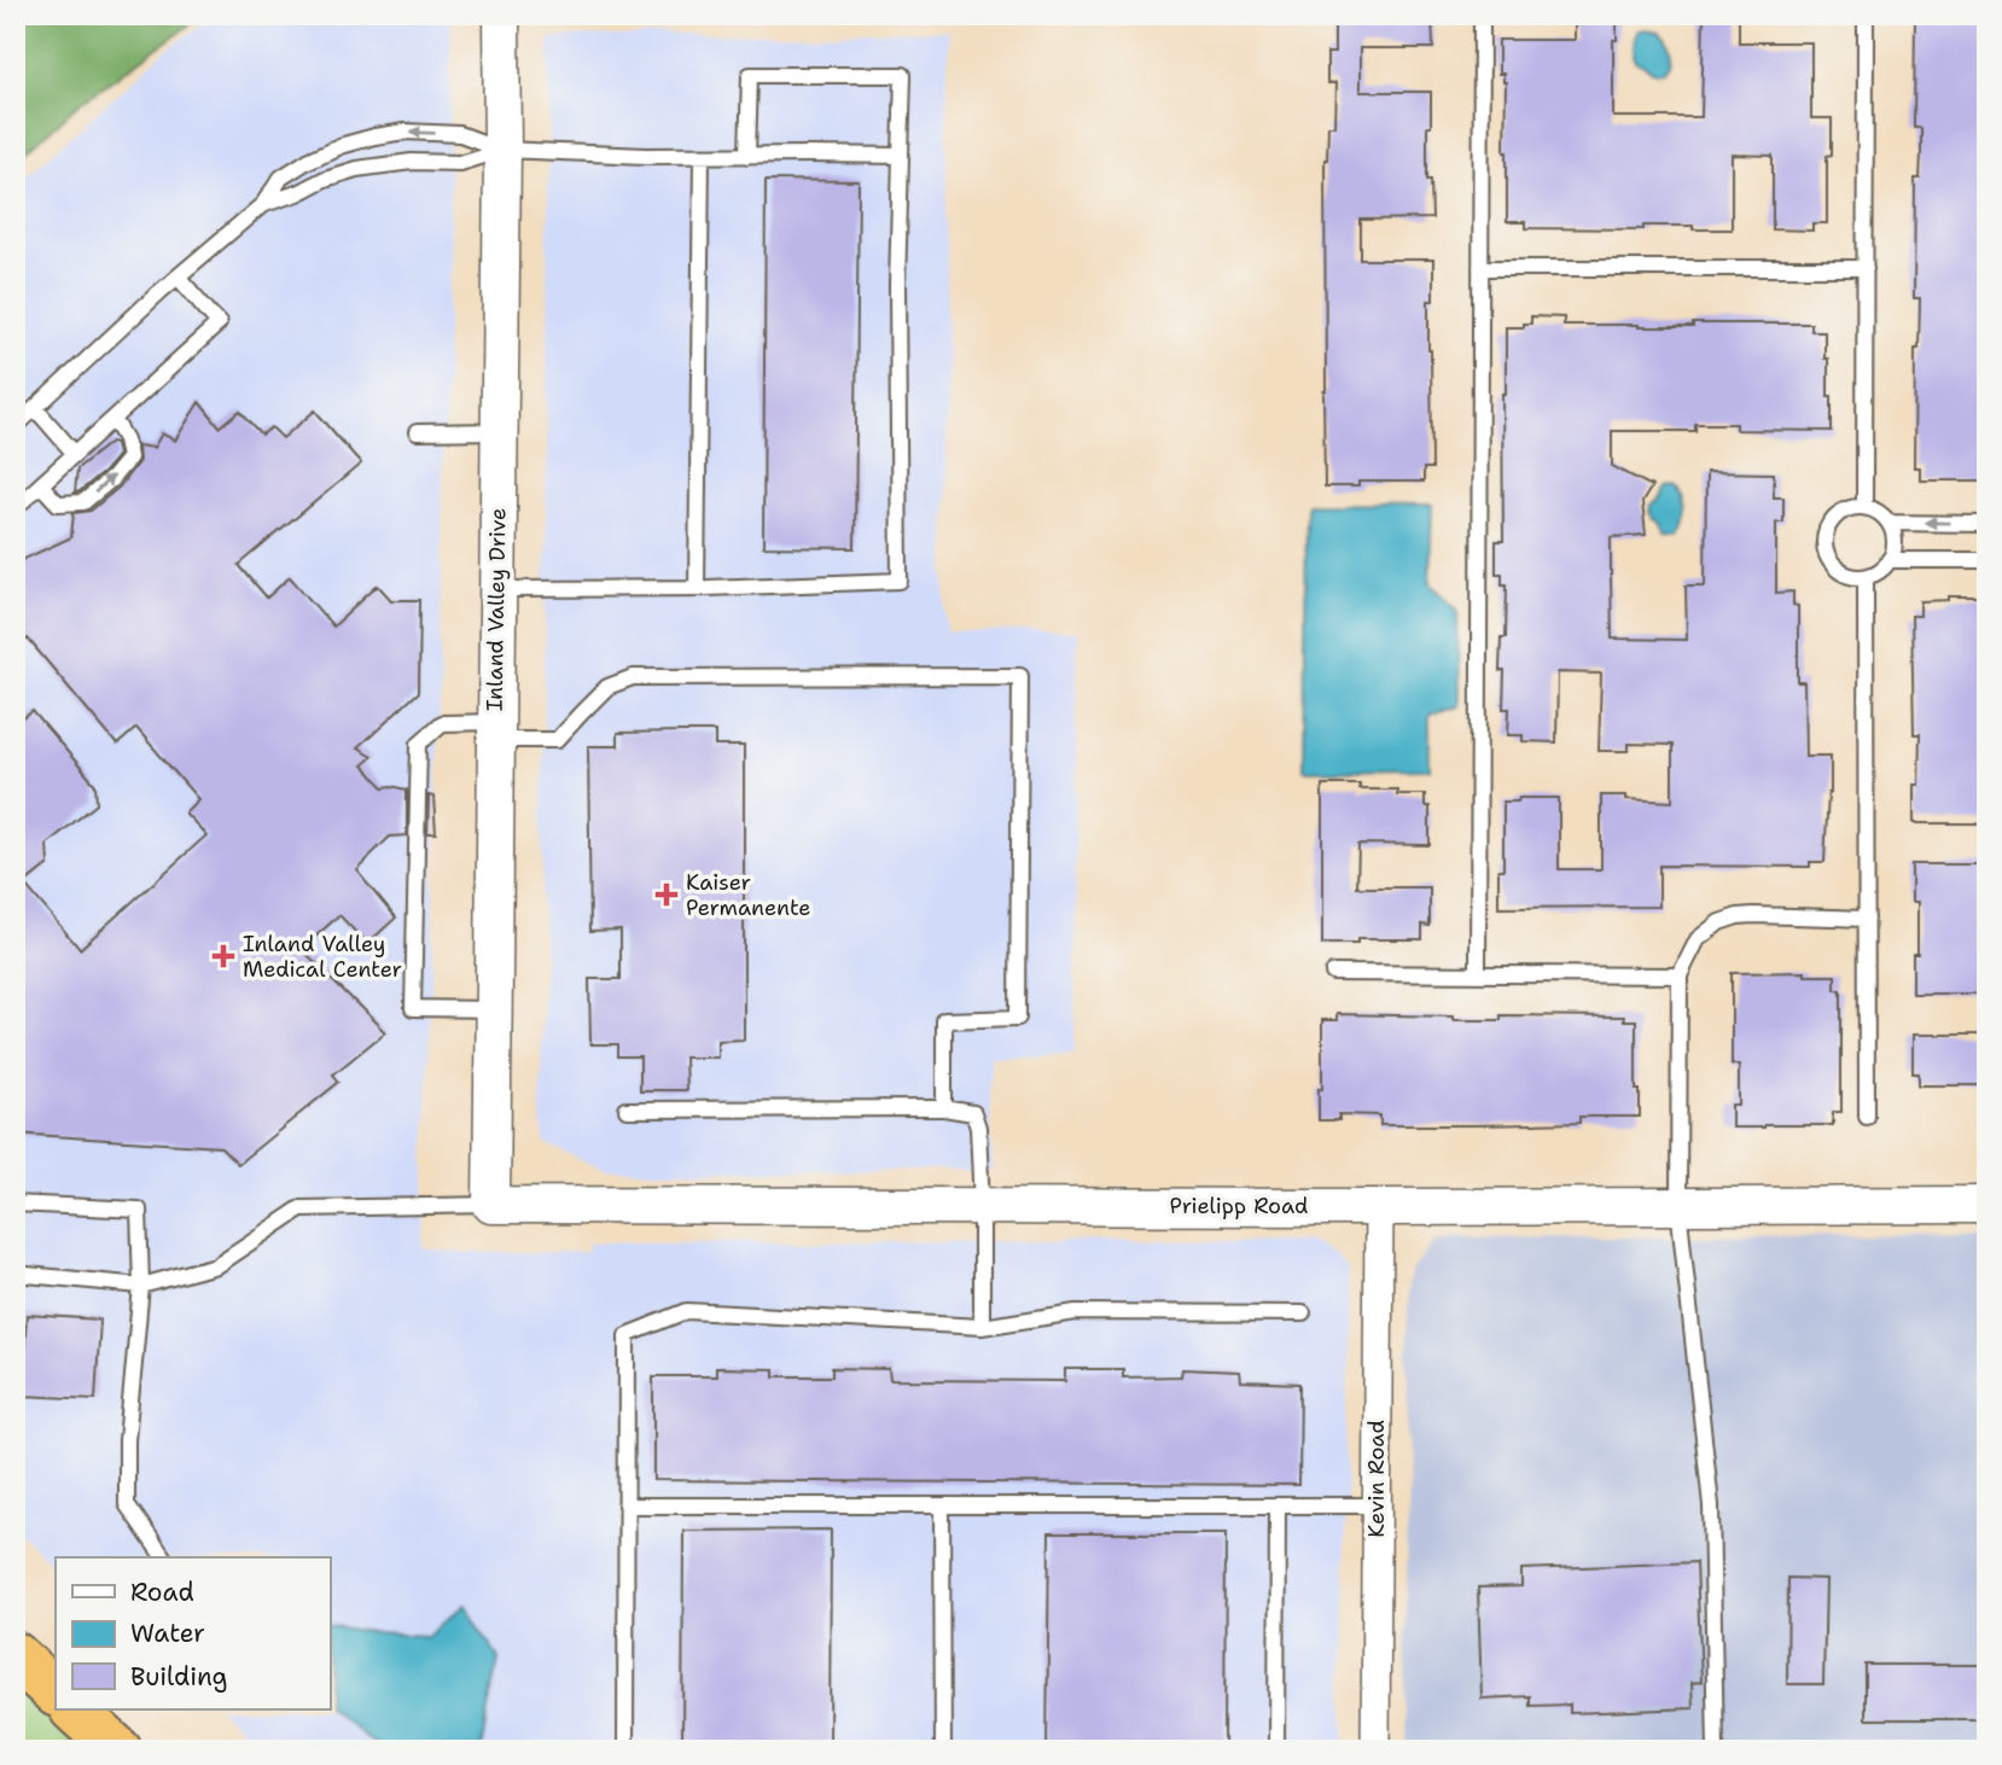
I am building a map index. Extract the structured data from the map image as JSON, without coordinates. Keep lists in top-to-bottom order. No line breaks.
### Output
{"streets":{"street":["Inland Valley Drive","Prielipp Road","Kevin Road"]},"crossings":[["Inland Valley Drive","Prielipp Road"],["Prielipp Road","Kevin Road"]],"places":{"health":["Kaiser Permanente","Inland Valley Medical Center"]},"legend":["Road","Water","Building"]}
